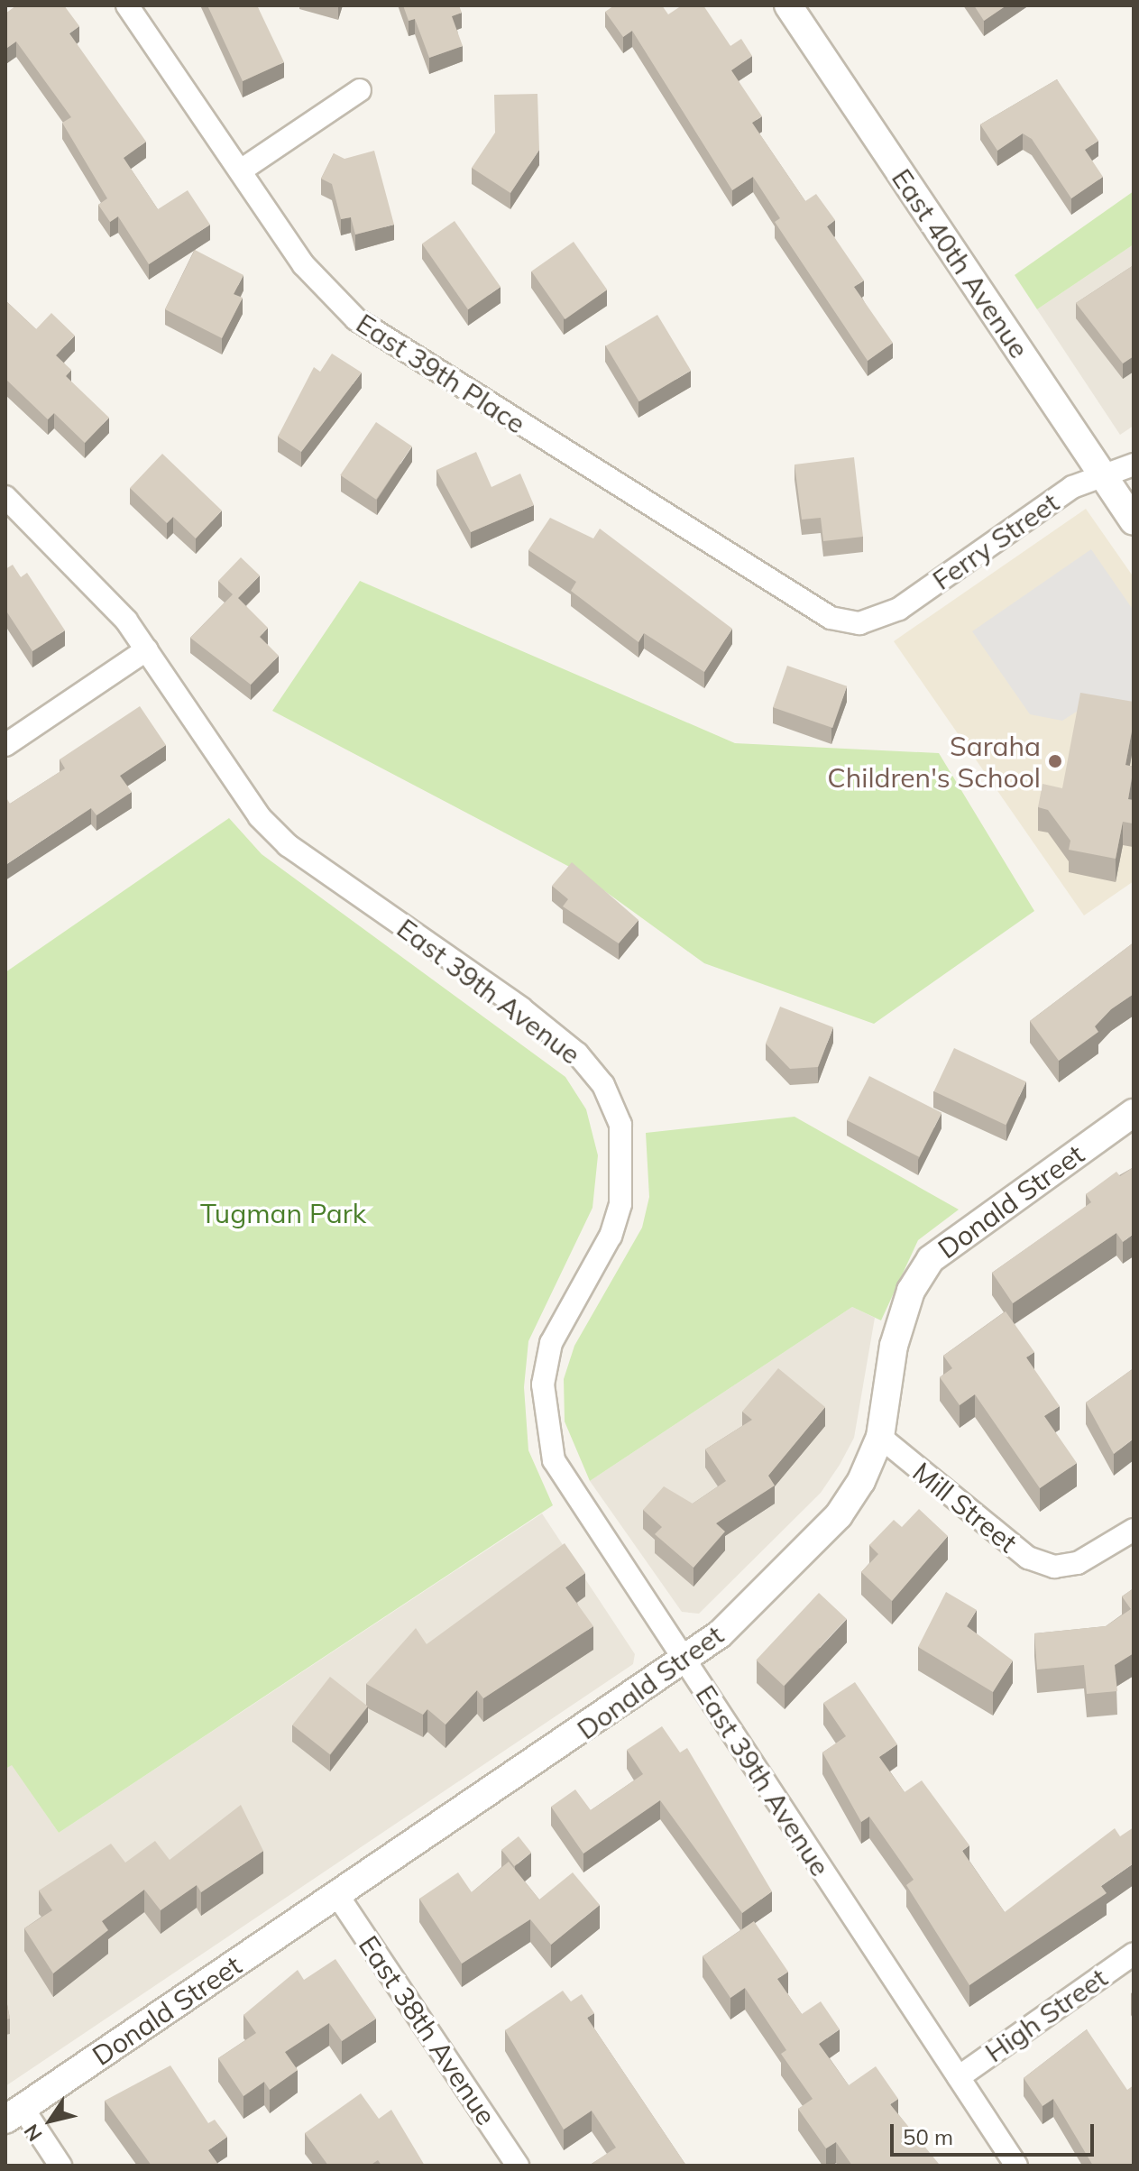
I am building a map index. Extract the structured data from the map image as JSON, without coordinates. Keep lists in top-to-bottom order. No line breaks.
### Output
{"streets":{"street":["East 40th Avenue","East 39th Place","Ferry Street","East 39th Avenue","Donald Street","Mill Street","High Street","East 38th Avenue"]},"crossings":[["East 40th Avenue","Ferry Street"],["East 39th Place","Ferry Street"],["East 39th Avenue","Donald Street"],["East 39th Avenue","High Street"],["Donald Street","Mill Street"],["Donald Street","East 38th Avenue"]],"parks":["Tugman Park"],"places":["Saraha Children's School"],"scale_bar":"50 m","north":"bottom left"}
